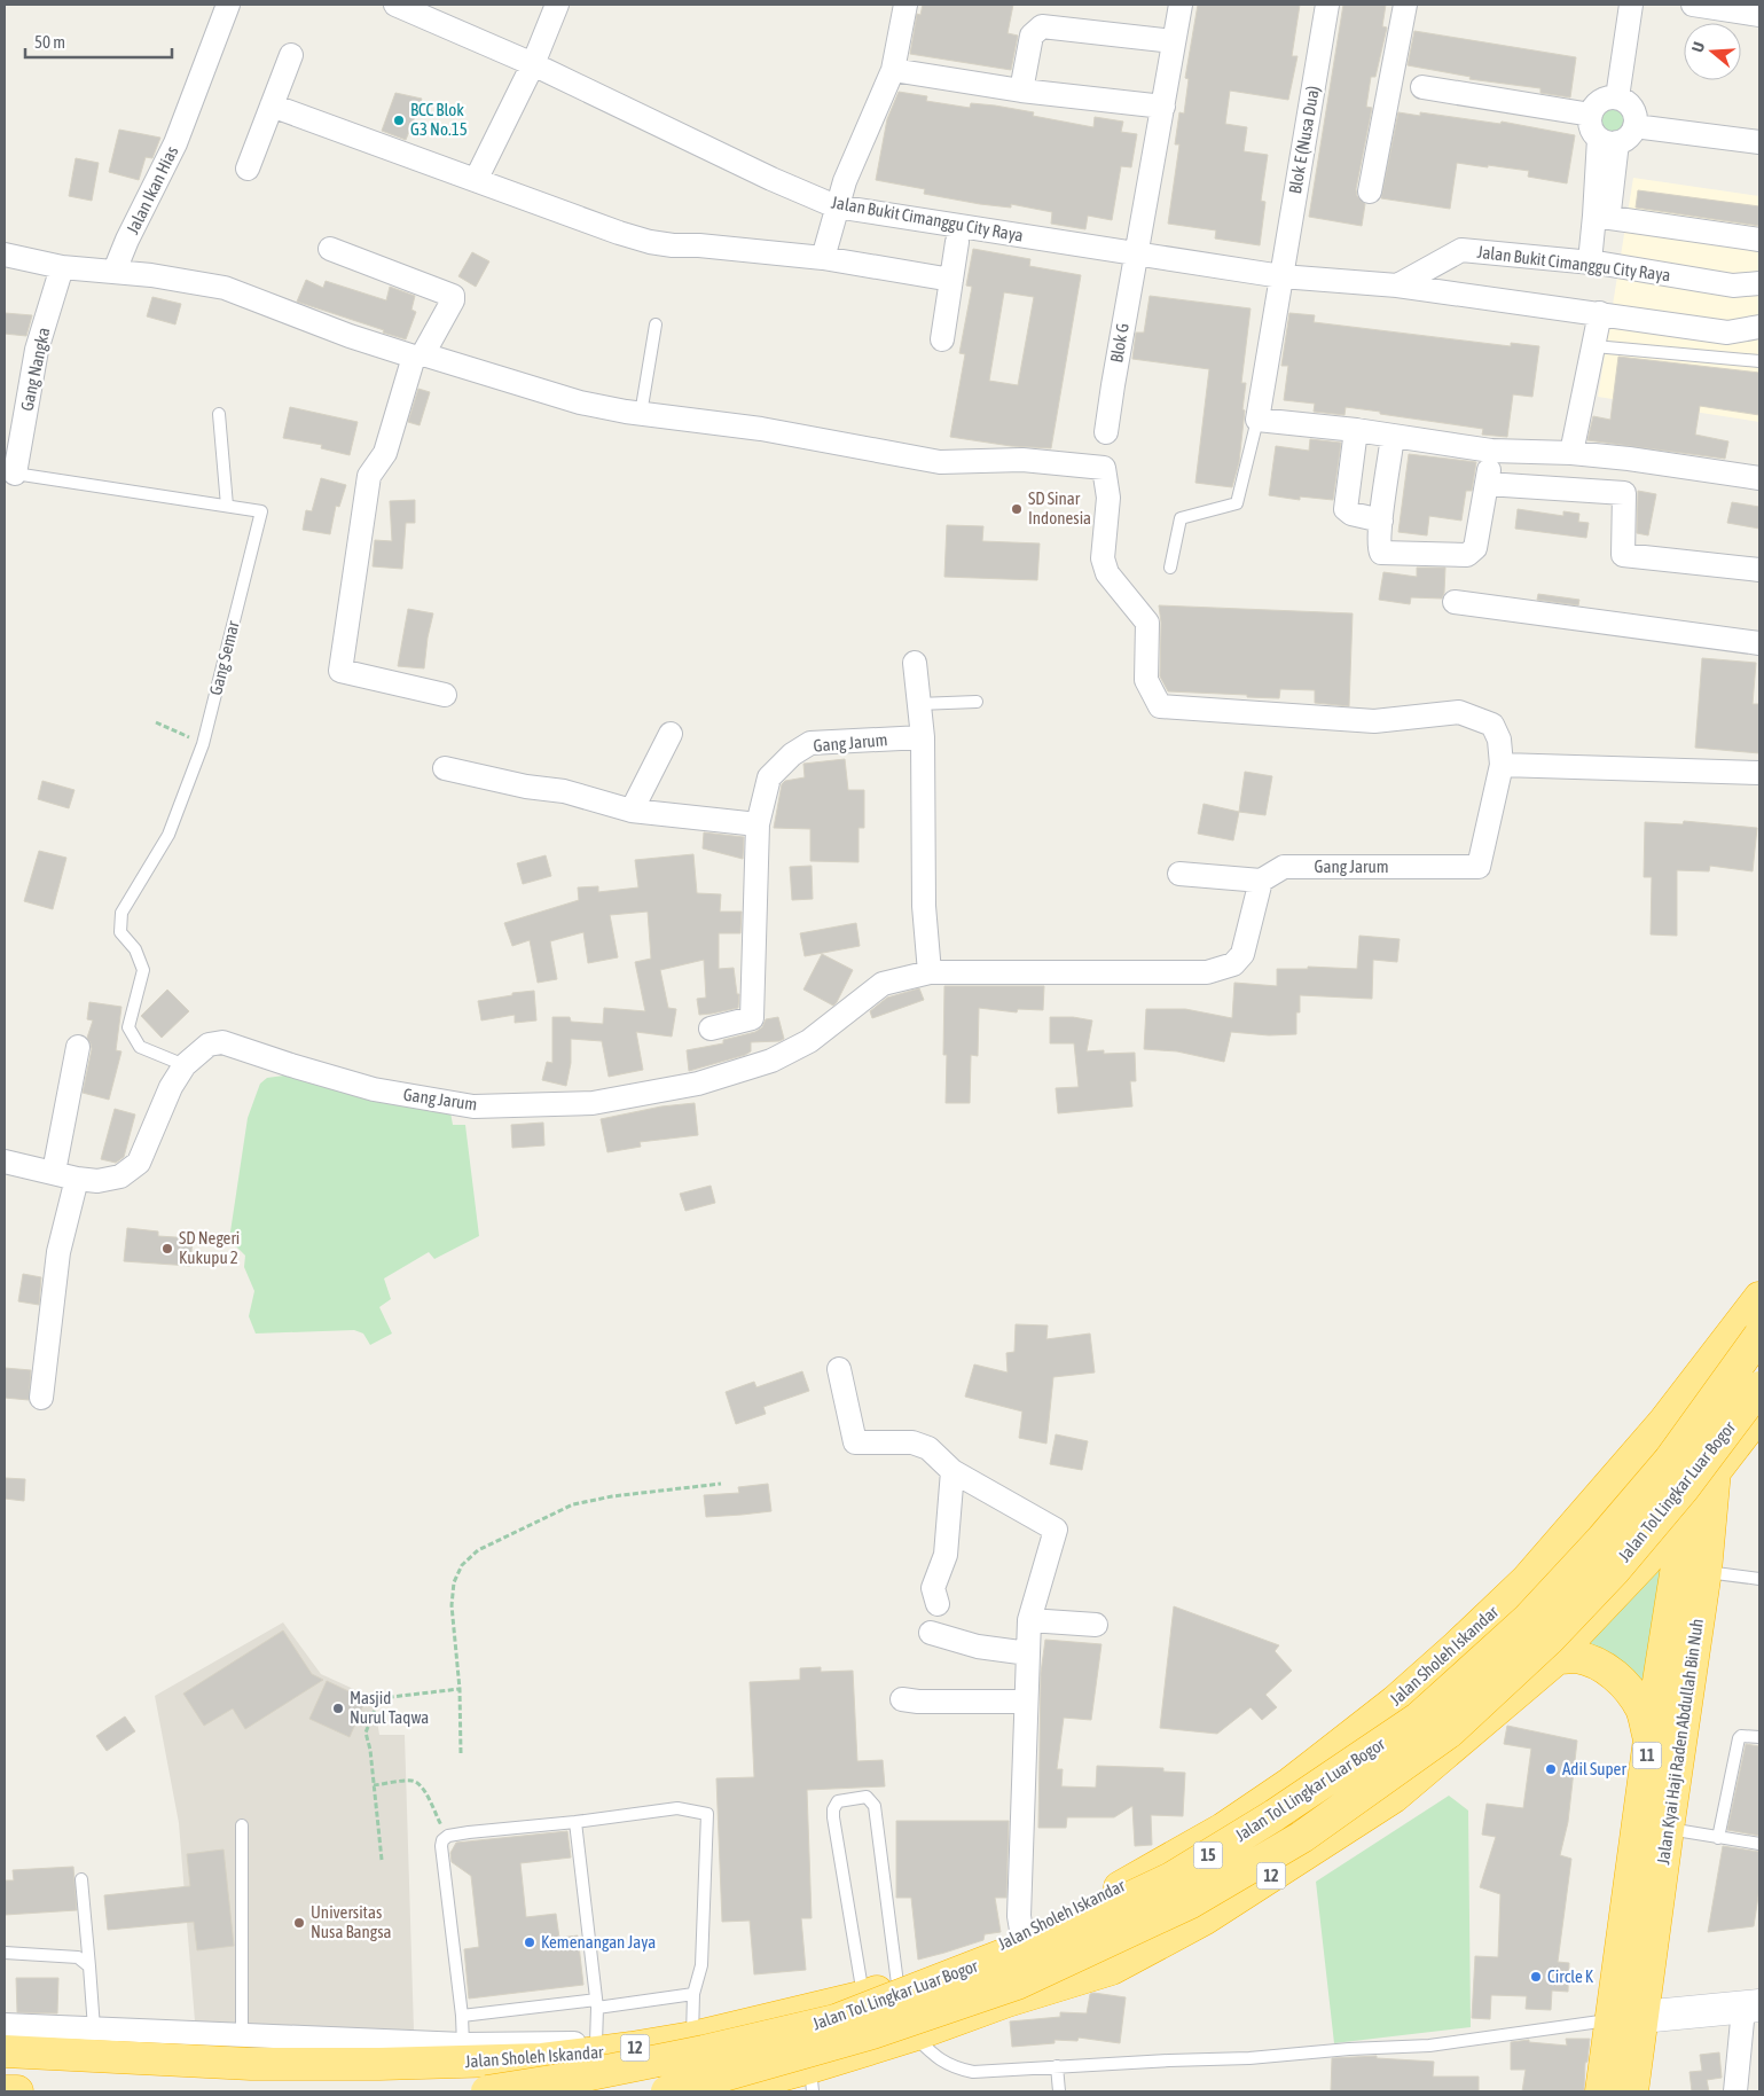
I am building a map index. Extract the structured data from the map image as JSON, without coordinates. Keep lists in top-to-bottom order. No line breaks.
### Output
{"streets":{"highway":["Jalan Tol Lingkar Luar Bogor","Jalan Sholeh Iskandar","Jalan Kyai Haji Raden Abdullah Bin Nuh","11","15","12"],"street":["Blok E (Nusa Dua)","Jalan Ikan Hias","Jalan Bukit Cimanggu City Raya","Blok G","Gang Nangka","Gang Jarum"],"lane":["Gang Semar"]},"crossings":[["Blok E (Nusa Dua)","Jalan Bukit Cimanggu City Raya"],["Jalan Bukit Cimanggu City Raya","Blok G"],["Gang Nangka","Gang Semar"],["Gang Semar","Gang Jarum"],["Jalan Sholeh Iskandar","Jalan Kyai Haji Raden Abdullah Bin Nuh"],["Jalan Kyai Haji Raden Abdullah Bin Nuh","11"],["Jalan Kyai Haji Raden Abdullah Bin Nuh","12"],["11","12"]],"places":["BCC Blok G3 No.15","SD Sinar Indonesia","SD Negeri Kukupu 2","Masjid Nurul Taqwa","Adil Super","Universitas Nusa Bangsa","Kemenangan Jaya","Circle K"],"scale_bar":"50 m","north":"left"}
